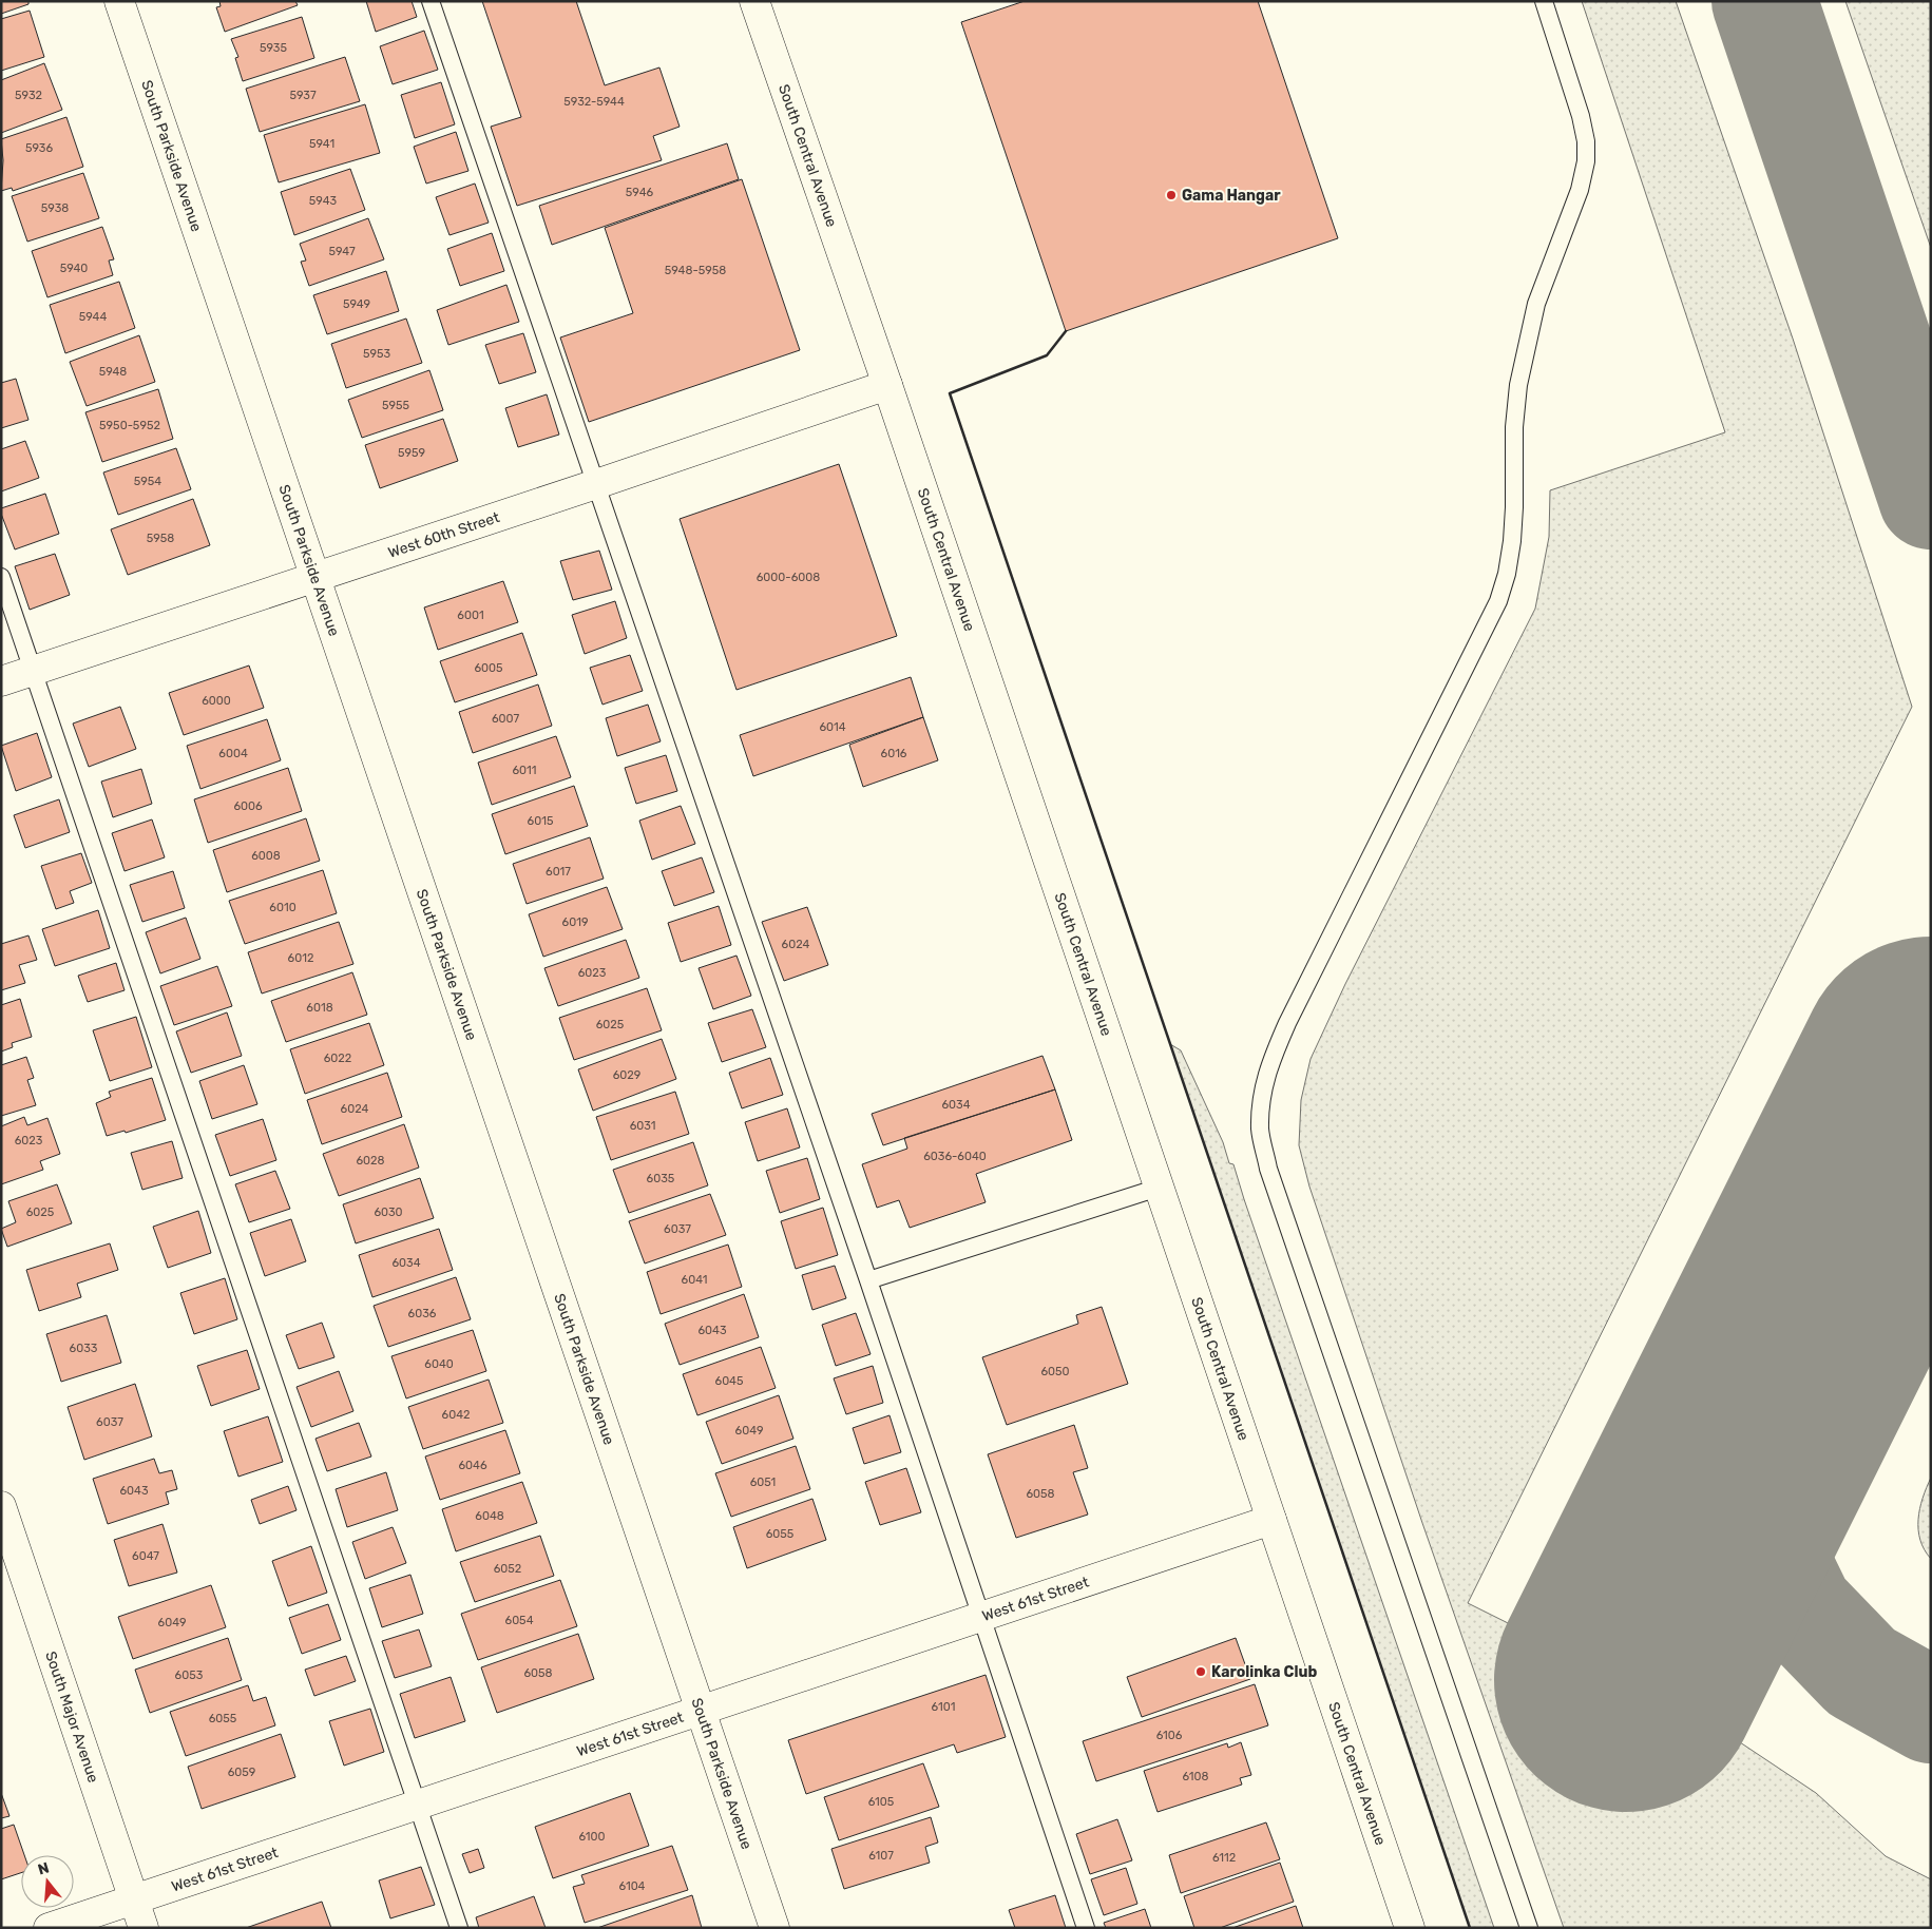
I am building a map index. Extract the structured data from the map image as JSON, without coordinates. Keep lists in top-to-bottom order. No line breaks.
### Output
{"streets":{"street":["South Central Avenue","South Parkside Avenue","West 60th Street","West 61st Street","South Major Avenue"]},"crossings":[["South Central Avenue","West 60th Street"],["South Central Avenue","West 61st Street"],["South Parkside Avenue","West 60th Street"],["South Parkside Avenue","West 61st Street"],["West 61st Street","South Major Avenue"]],"places":["Gama Hangar","Karolinka Club"],"house_numbers":["5935","5932","5937","5932-5944","5941","5936","5946","5943","5938","5947","5940","5948-5958","5949","5944","5953","5948","5955","5950-5952","5959","5954","5958","6000-6008","6001","6005","6000","6007","6014","6004","6016","6011","6006","6015","6008","6017","6010","6019","6024","6012","6023","6018","6025","6022","6029","6034","6024","6031","6023","6036-6040","6028","6035","6025","6030","6037","6034","6041","6036","6043","6033","6040","6050","6045","6042","6037","6049","6046","6051","6043","6058","6048","6055","6047","6052","6054","6049","6058","6053","6101","6055","6106","6059","6108","6105","6100","6107","6112","6104"],"north":"top"}
